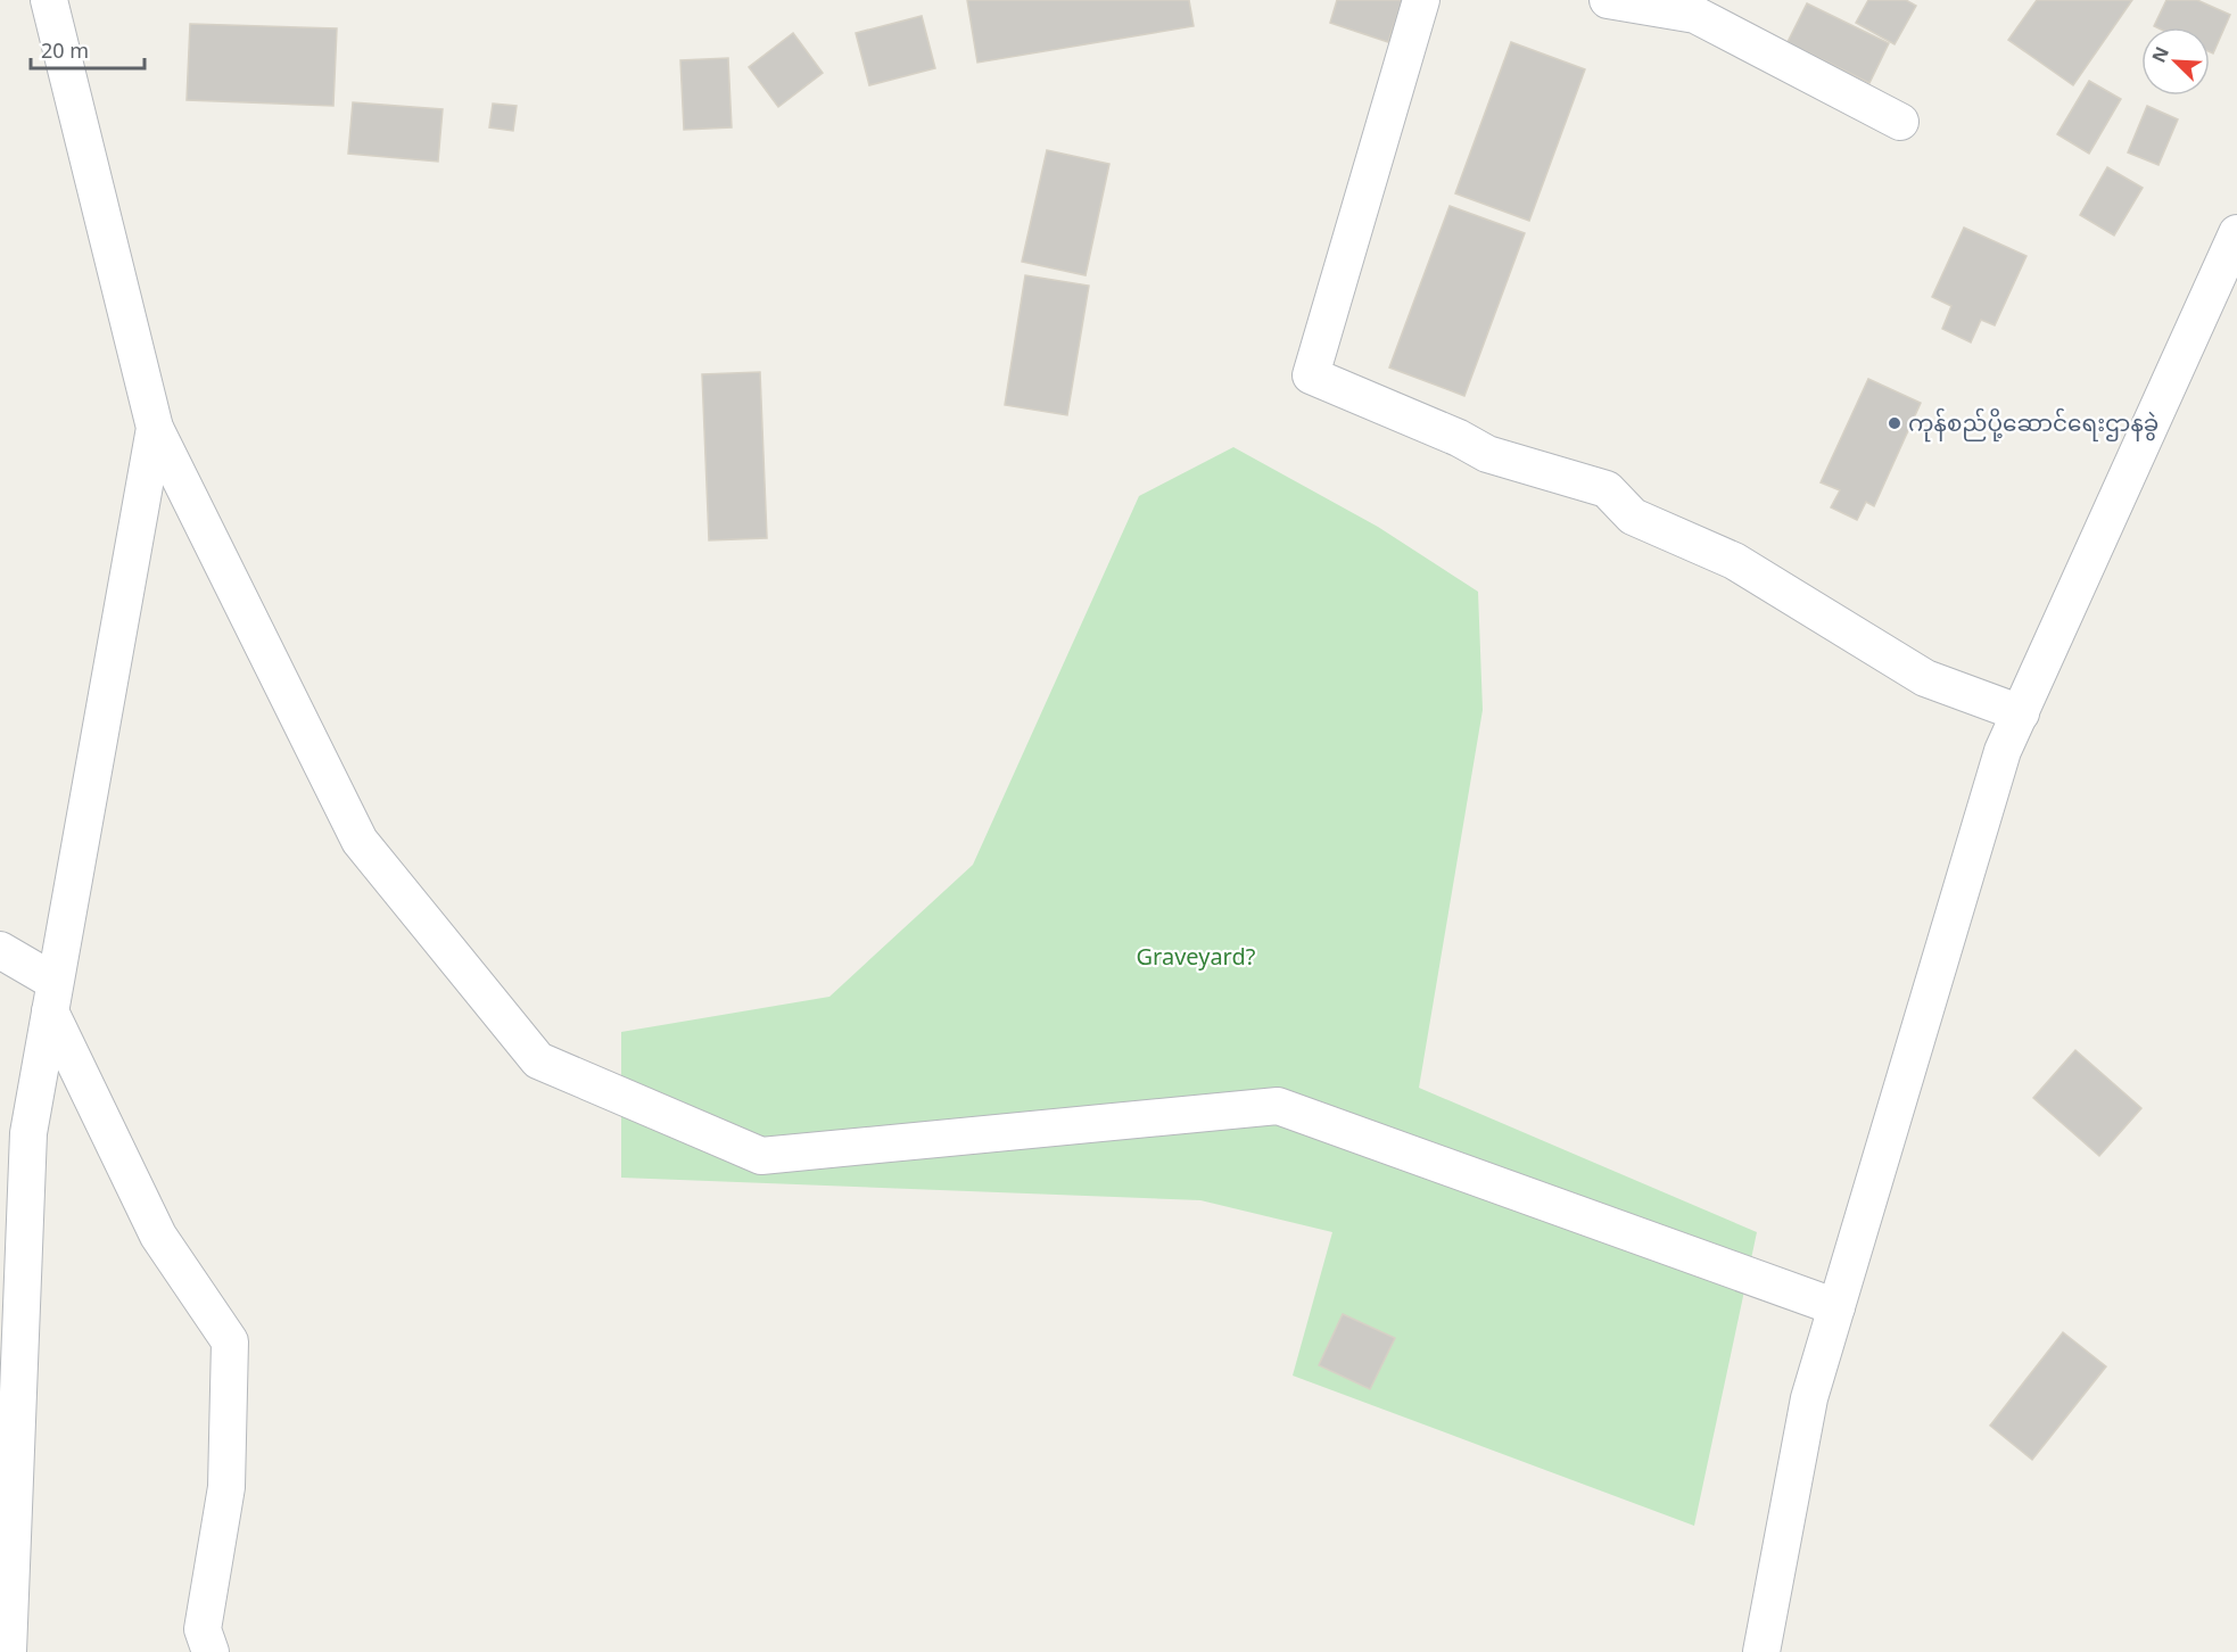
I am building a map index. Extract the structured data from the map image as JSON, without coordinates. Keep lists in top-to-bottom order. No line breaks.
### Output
{"parks":["Graveyard?"],"places":["ကုန်စည်ပို့ဆောင်ရေးဌာနခွဲ"],"scale_bar":"20 m","north":"top left"}
